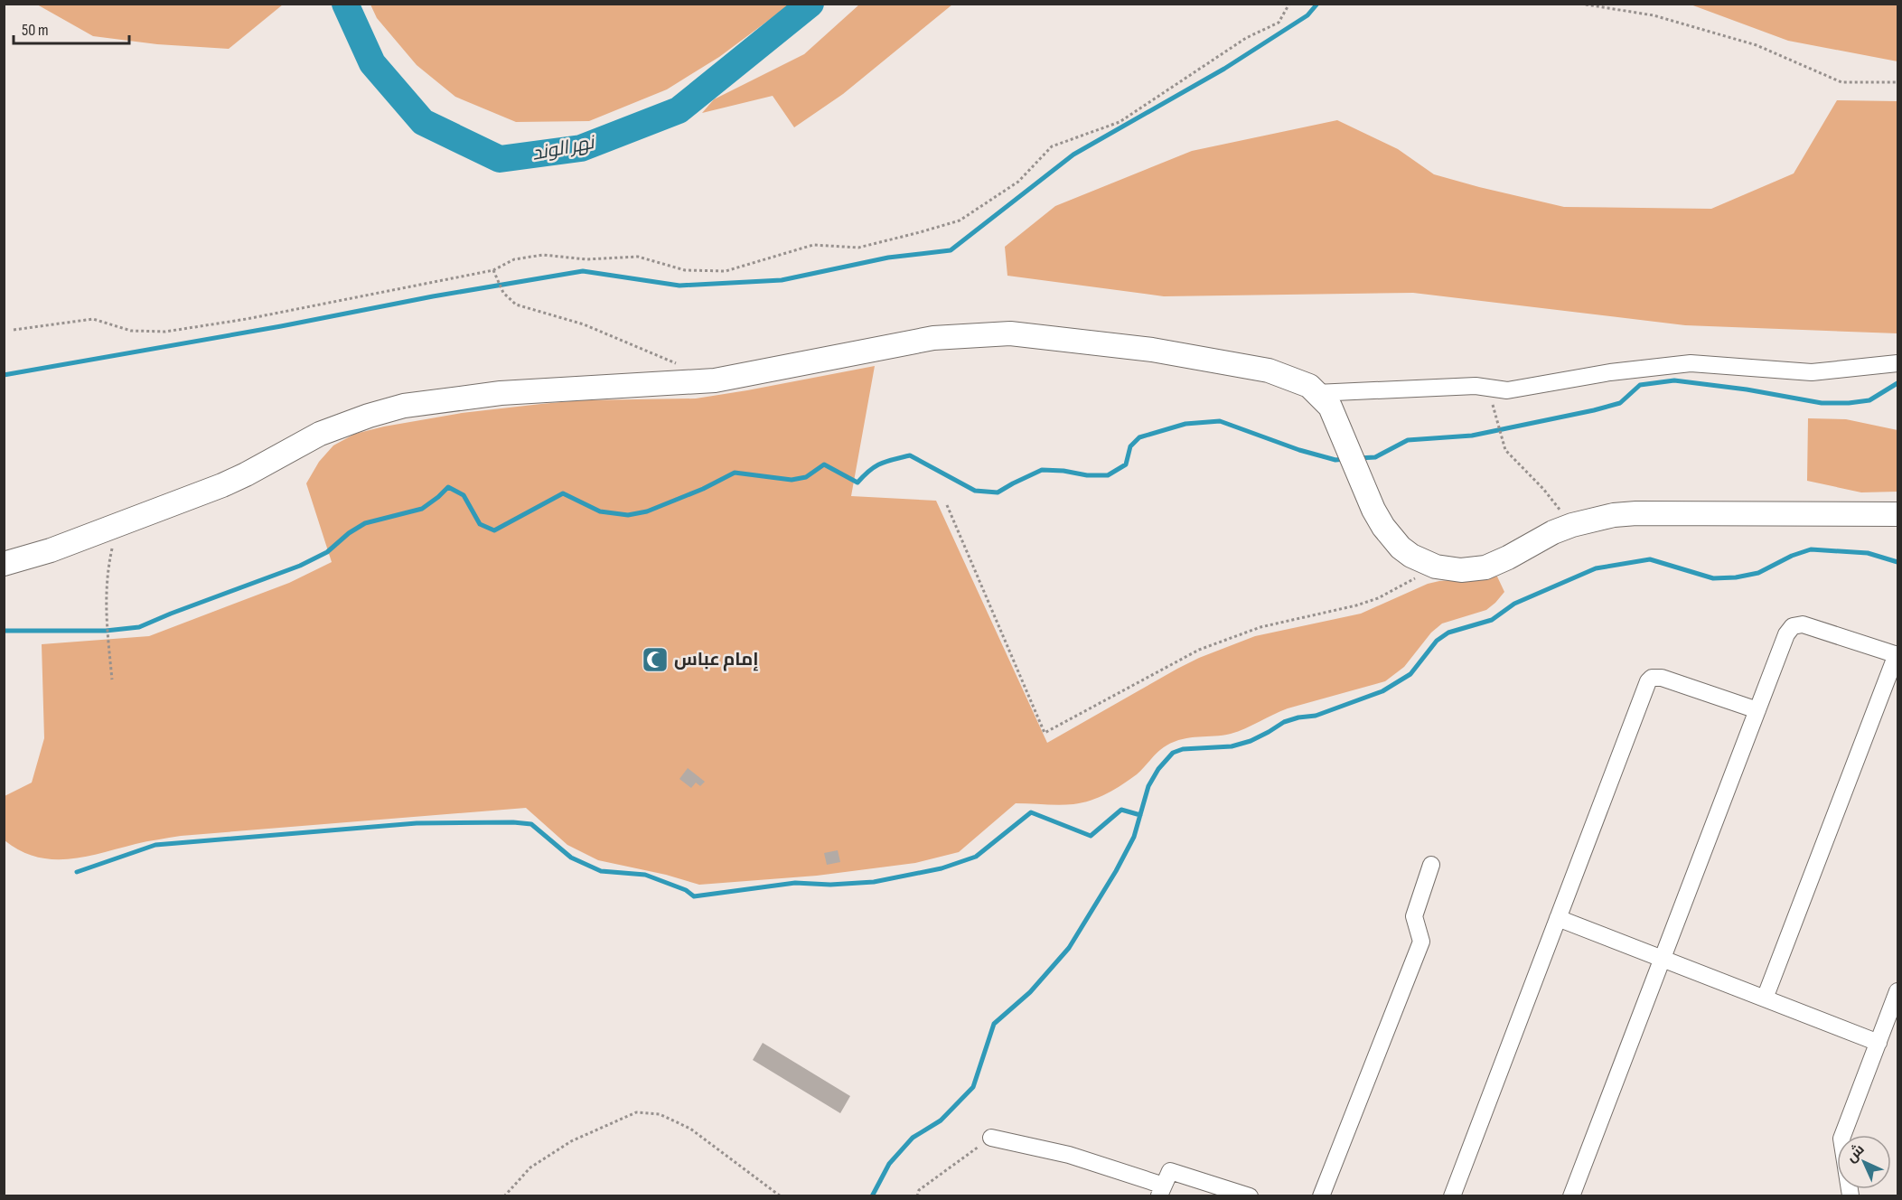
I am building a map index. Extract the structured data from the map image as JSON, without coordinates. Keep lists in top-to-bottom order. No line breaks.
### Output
{"water":["نهر الوند"],"places":{"mosque":["إمام عباس"]},"scale_bar":"50 m","north":"top left"}
